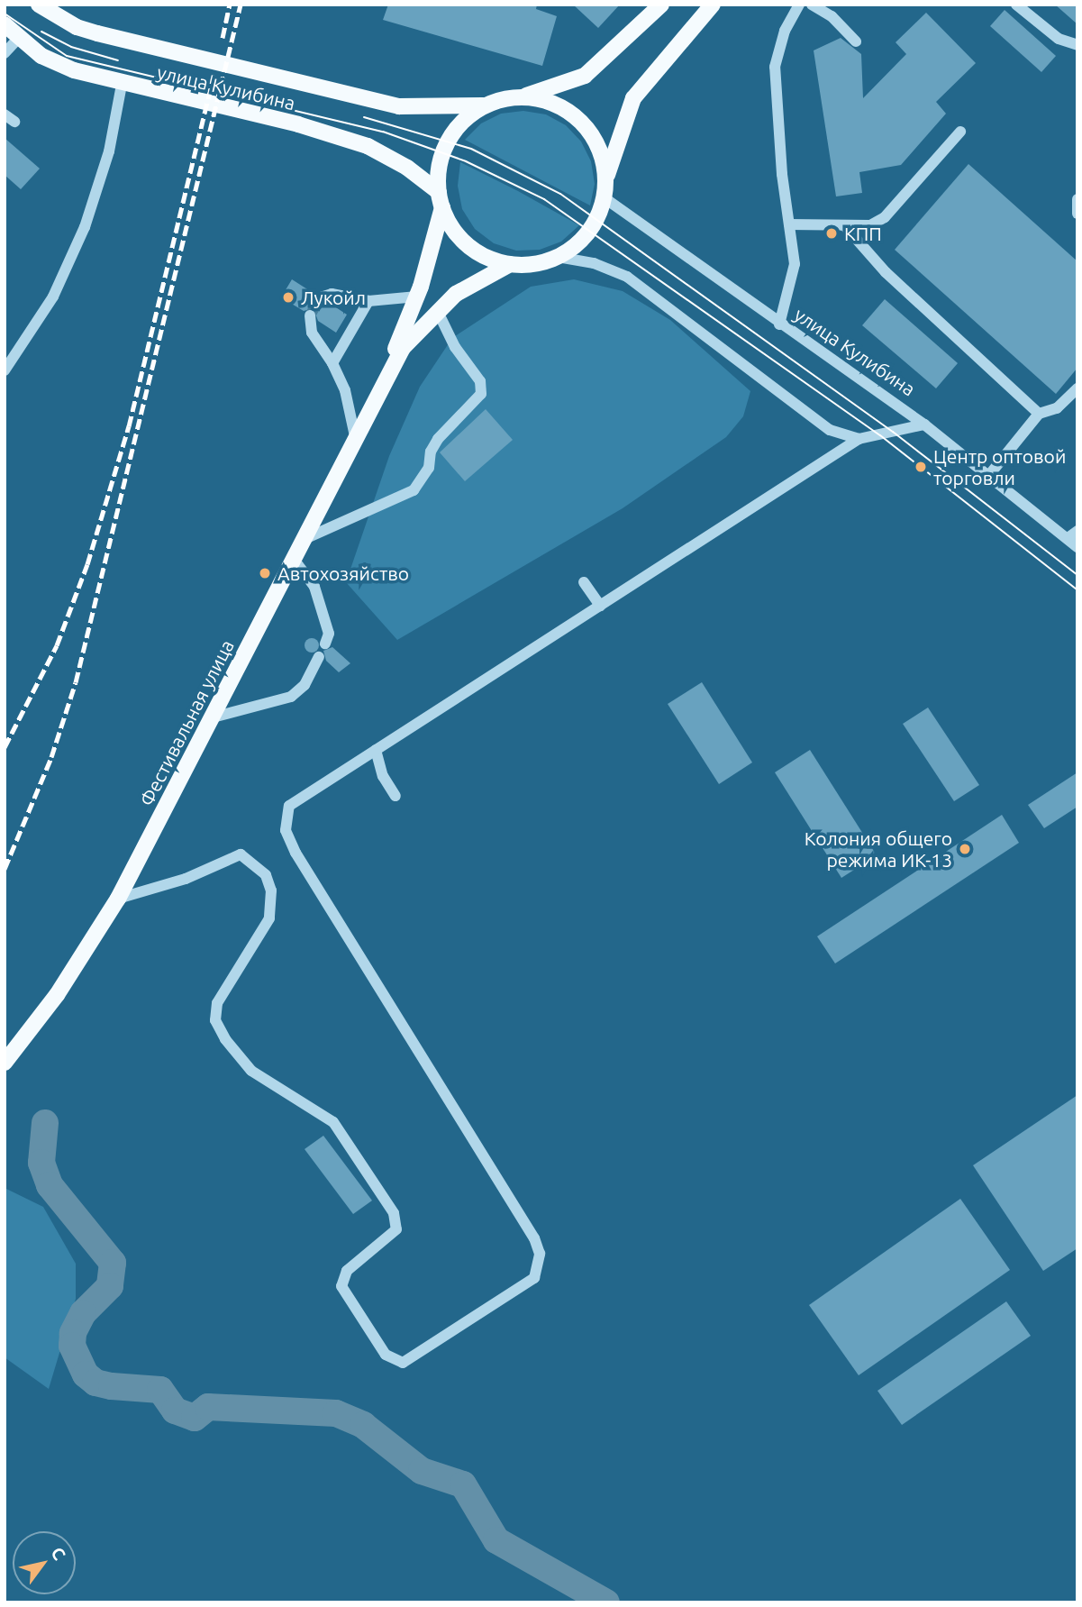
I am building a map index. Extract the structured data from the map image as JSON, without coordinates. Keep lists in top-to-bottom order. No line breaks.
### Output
{"streets":{"main road":["улица Кулибина","Фестивальная улица"]},"crossings":[["улица Кулибина","Фестивальная улица"]],"places":["КПП","Лукойл","Центр оптовой торговли","Автохозяйство","Колония общего режима ИК-13"],"north":"top right"}
